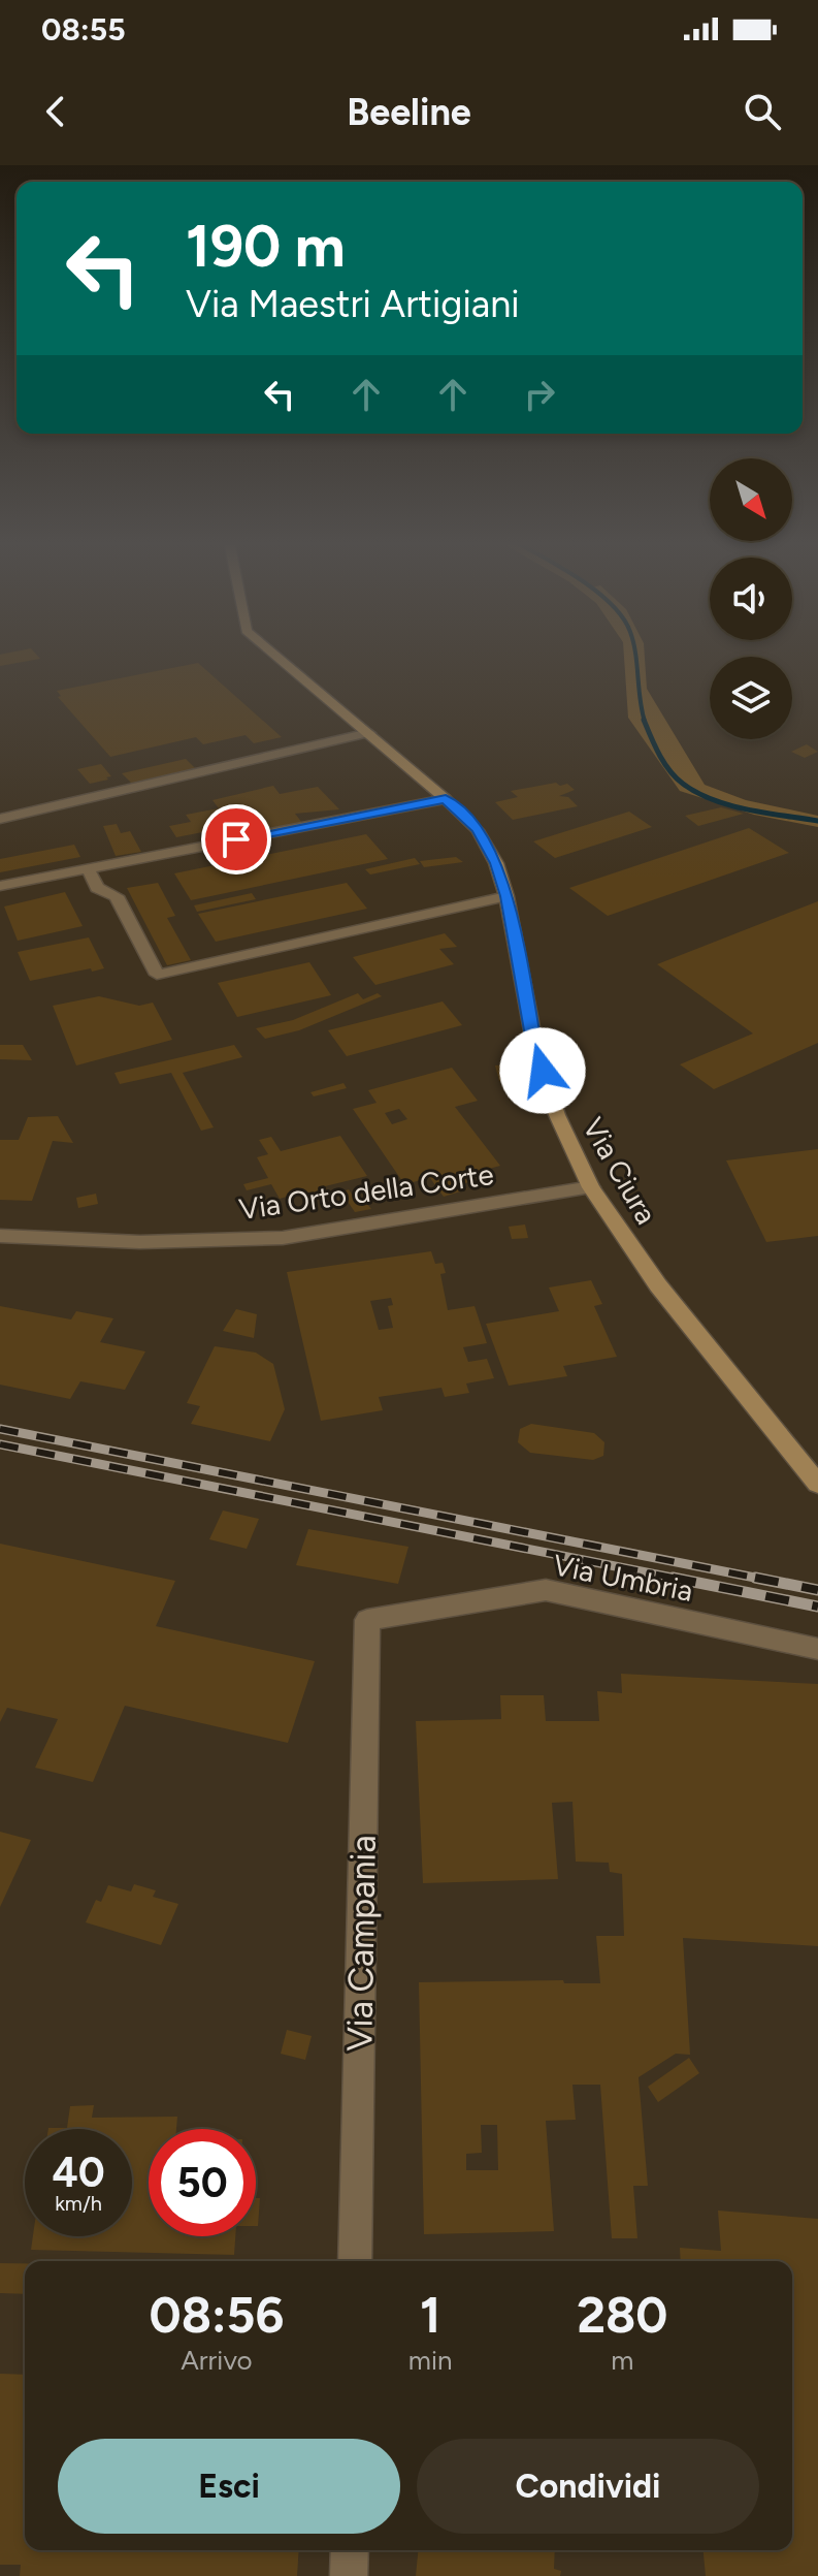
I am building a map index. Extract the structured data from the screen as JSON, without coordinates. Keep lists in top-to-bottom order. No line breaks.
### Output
{"streets":{"main road":["Via Ciura"],"street":["Via Orto della Corte","Via Umbria","Via Campania"]},"crossings":[["Via Ciura","Via Orto della Corte"],["Via Umbria","Via Campania"]],"north":"bottom right","page":{"status":"08:55","header":"Beeline","turn":["190 m","Via Maestri Artigiani"],"speed":"40 km/h","limit":"50","eta":["08:56","Arrivo","1","min","280","m"],"buttons":["Esci","Condividi"]}}
